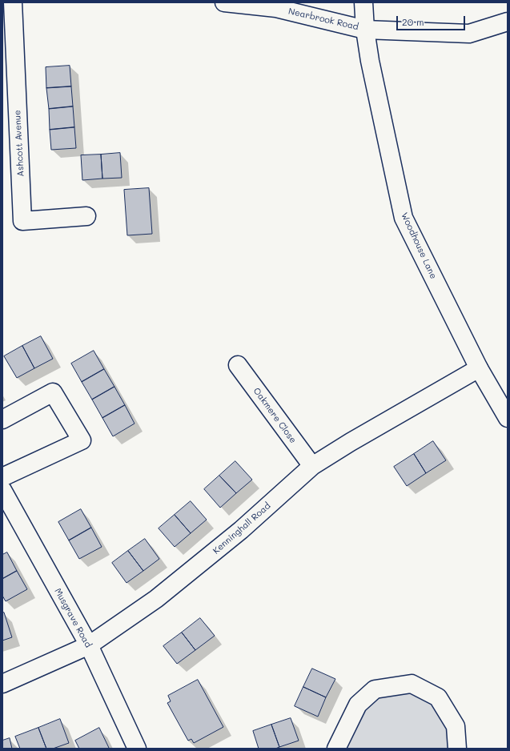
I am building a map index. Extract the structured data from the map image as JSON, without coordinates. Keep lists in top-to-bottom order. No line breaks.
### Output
{"streets":{"street":["Nearbrook Road","Ashcott Avenue","Woodhouse Lane","Oakmere Close","Kenninghall Road","Musgrave Road"]},"crossings":[["Nearbrook Road","Woodhouse Lane"],["Woodhouse Lane","Kenninghall Road"],["Oakmere Close","Kenninghall Road"],["Kenninghall Road","Musgrave Road"]],"scale_bar":"20 m"}
